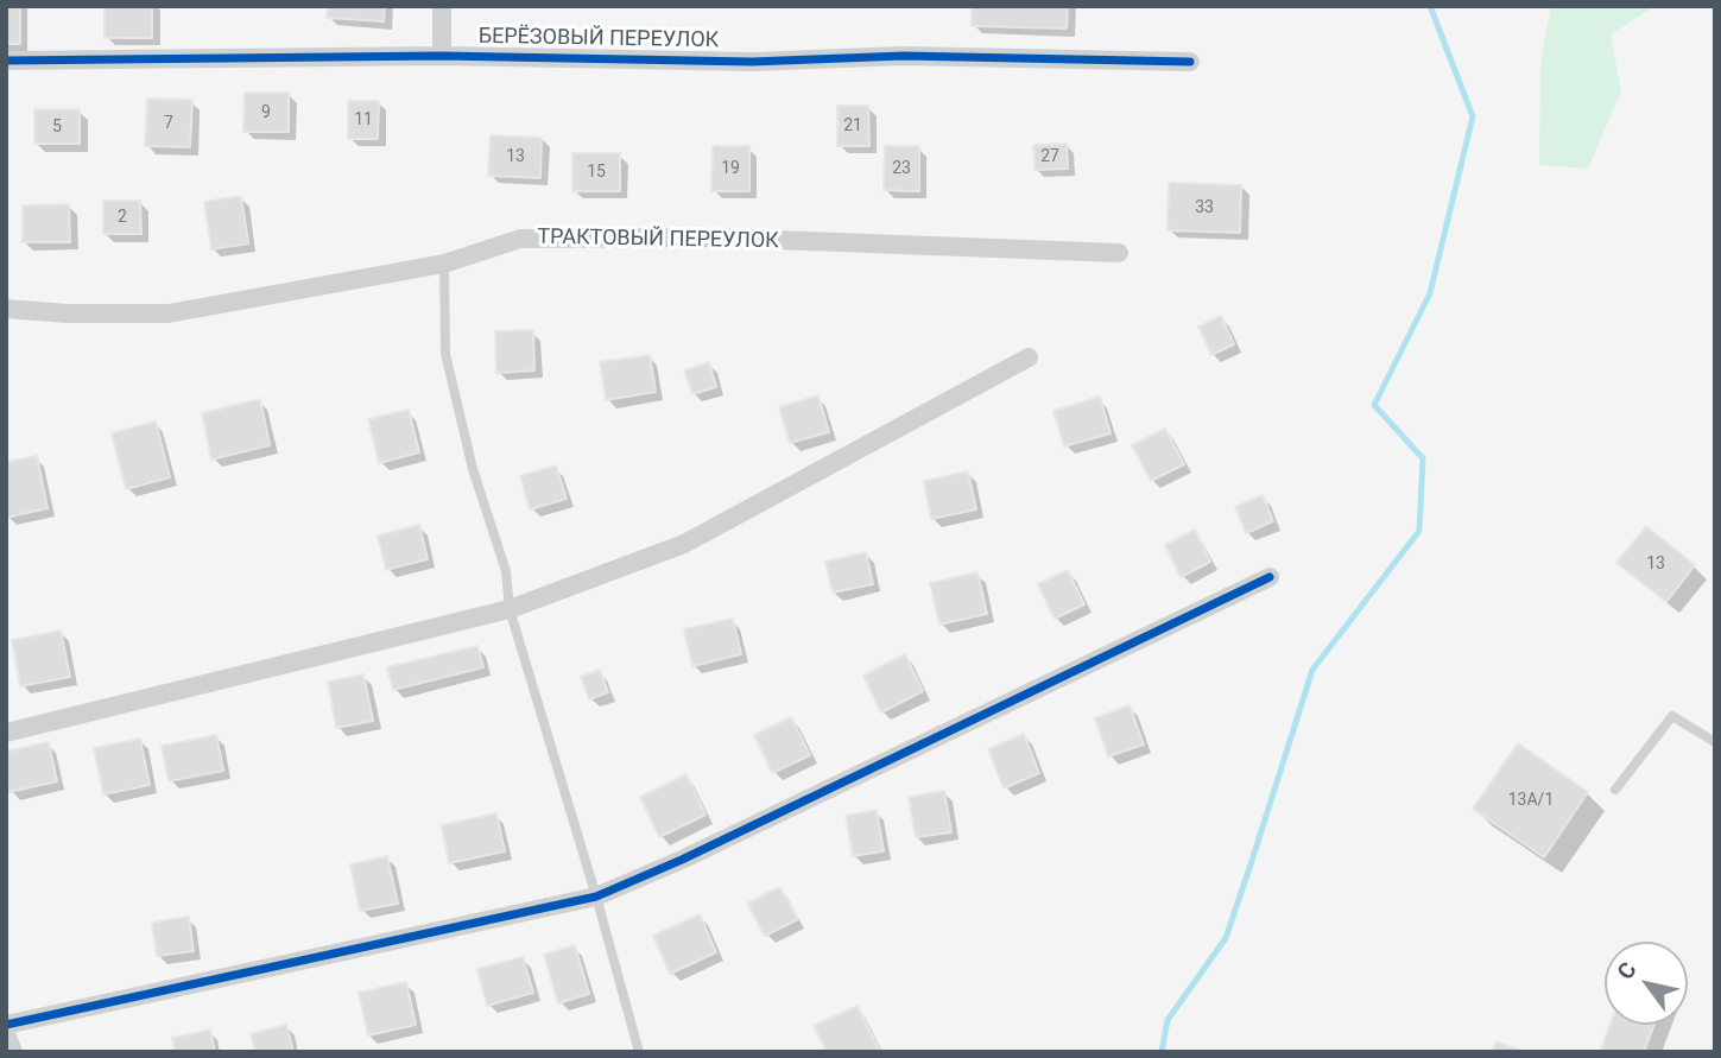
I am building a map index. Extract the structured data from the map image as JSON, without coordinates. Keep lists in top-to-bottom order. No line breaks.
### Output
{"streets":{"street":["БЕРЁЗОВЫЙ ПЕРЕУЛОК","ТРАКТОВЫЙ ПЕРЕУЛОК"]},"house_numbers":["9","11","7","21","5","13","27","19","23","15","33","2","13","13А/1"],"north":"top left"}
